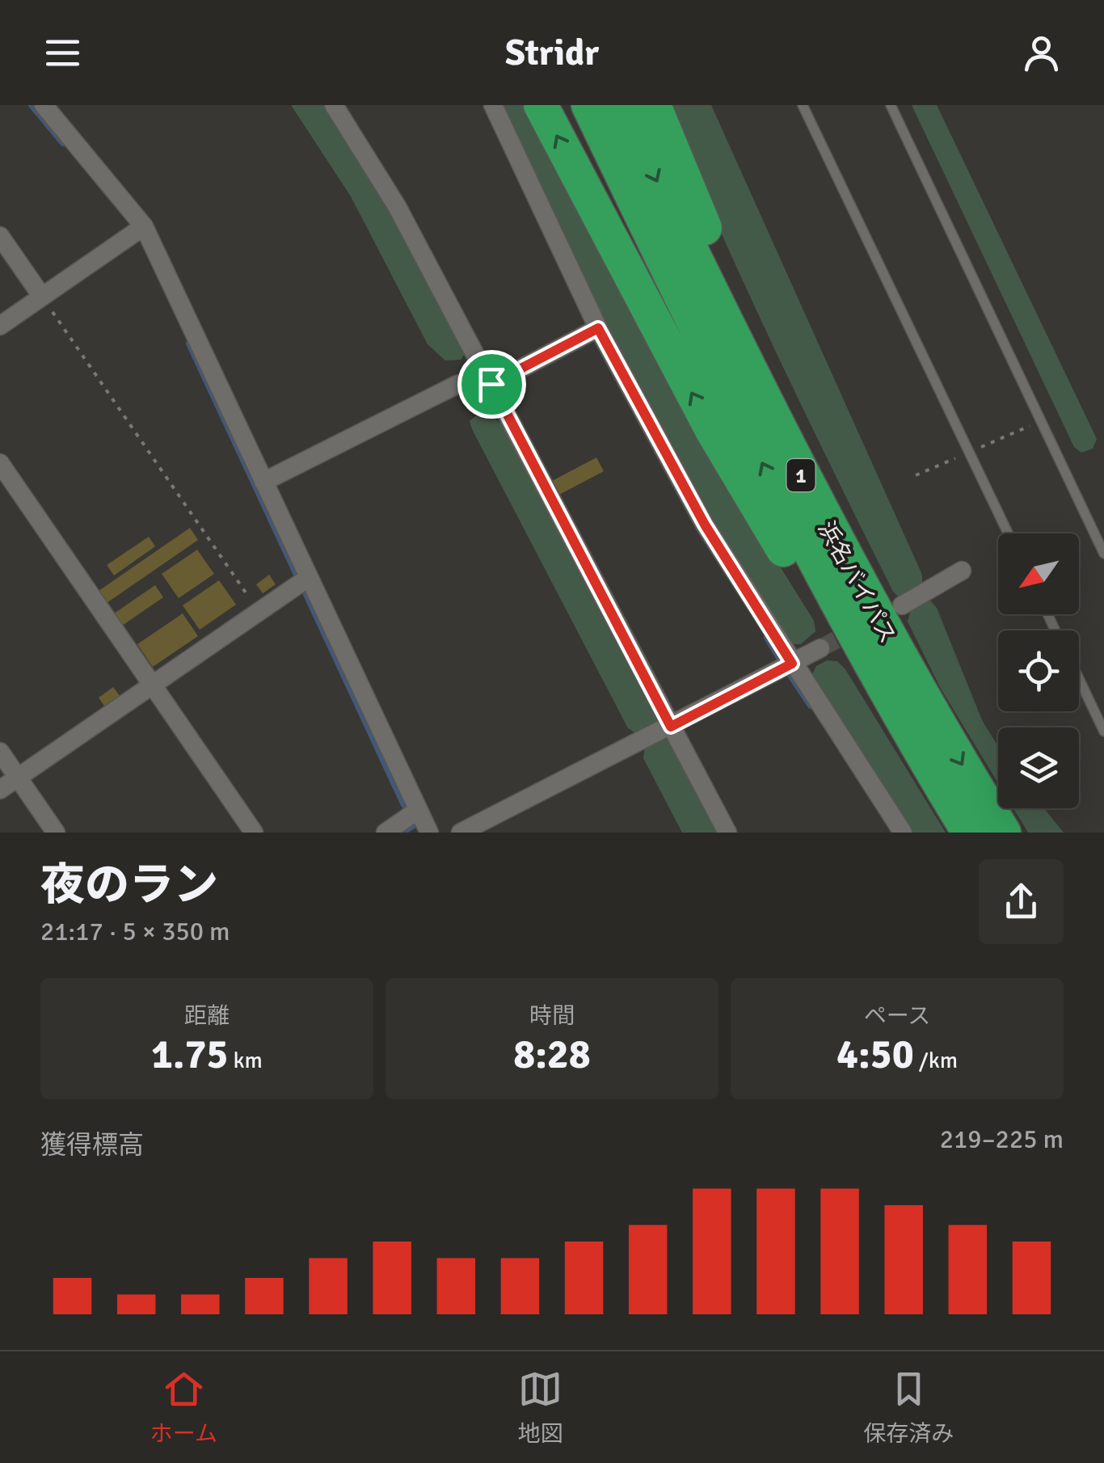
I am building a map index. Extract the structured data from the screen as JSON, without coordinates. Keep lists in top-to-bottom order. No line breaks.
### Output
{"streets":{"highway":["1","浜名バイパス"]},"crossings":[["1","浜名バイパス"]],"north":"bottom left","page":{"header":"Stridr","heading":["夜のラン","21:17 · 5 × 350 m"],"stats":[["距離","1.75 km"],["時間","8:28"],["ペース","4:50 /km"]],"chart":["獲得標高","219–225 m"],"tabs":["ホーム","地図","保存済み"]}}
